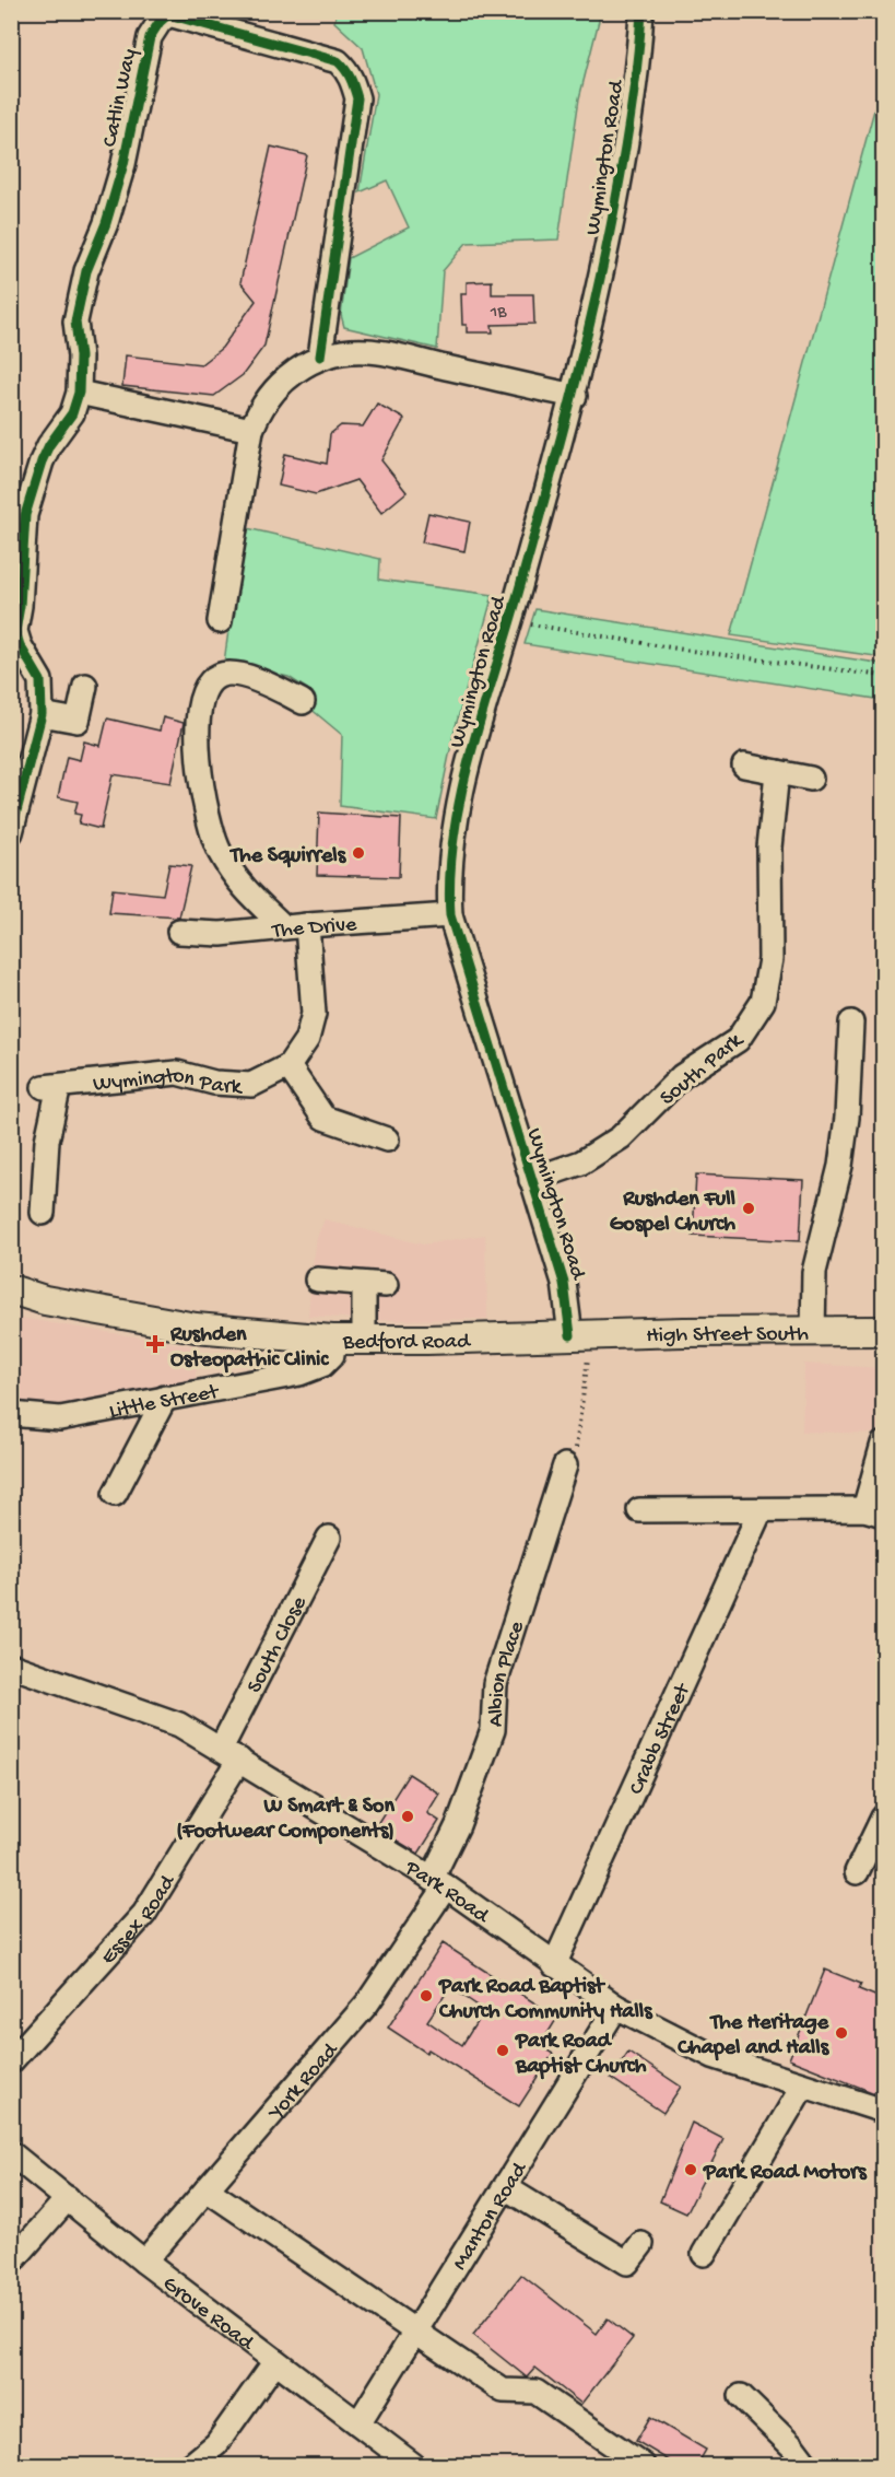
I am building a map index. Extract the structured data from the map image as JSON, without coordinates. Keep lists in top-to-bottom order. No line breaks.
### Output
{"streets":{"main road":["High Street South","Bedford Road"],"street":["Catlin Way","Wymington Road","The Drive","South Park","Wymington Park","Little Street","South Close","Albion Place","Crabb Street","Park Road","Essex Road","York Road","Manton Road","Grove Road"]},"crossings":[["Wymington Road","The Drive"],["Wymington Road","South Park"],["Wymington Road","High Street South"],["Wymington Road","Bedford Road"],["The Drive","Wymington Park"],["High Street South","Bedford Road"],["Bedford Road","Little Street"],["South Close","Park Road"],["South Close","Essex Road"],["Albion Place","Park Road"],["Albion Place","York Road"],["Crabb Street","Park Road"],["Park Road","Essex Road"],["Park Road","York Road"],["Park Road","Manton Road"],["York Road","Grove Road"],["Manton Road","Grove Road"]],"places":{"other":["The Squirrels","Rushden Full Gospel Church","W Smart & Son (Footwear Components)","Park Road Baptist Church Community Halls","The Heritage Chapel and Halls","Park Road Baptist Church","Park Road Motors"],"health":["Rushden Osteopathic Clinic"]},"house_numbers":["1B"]}
